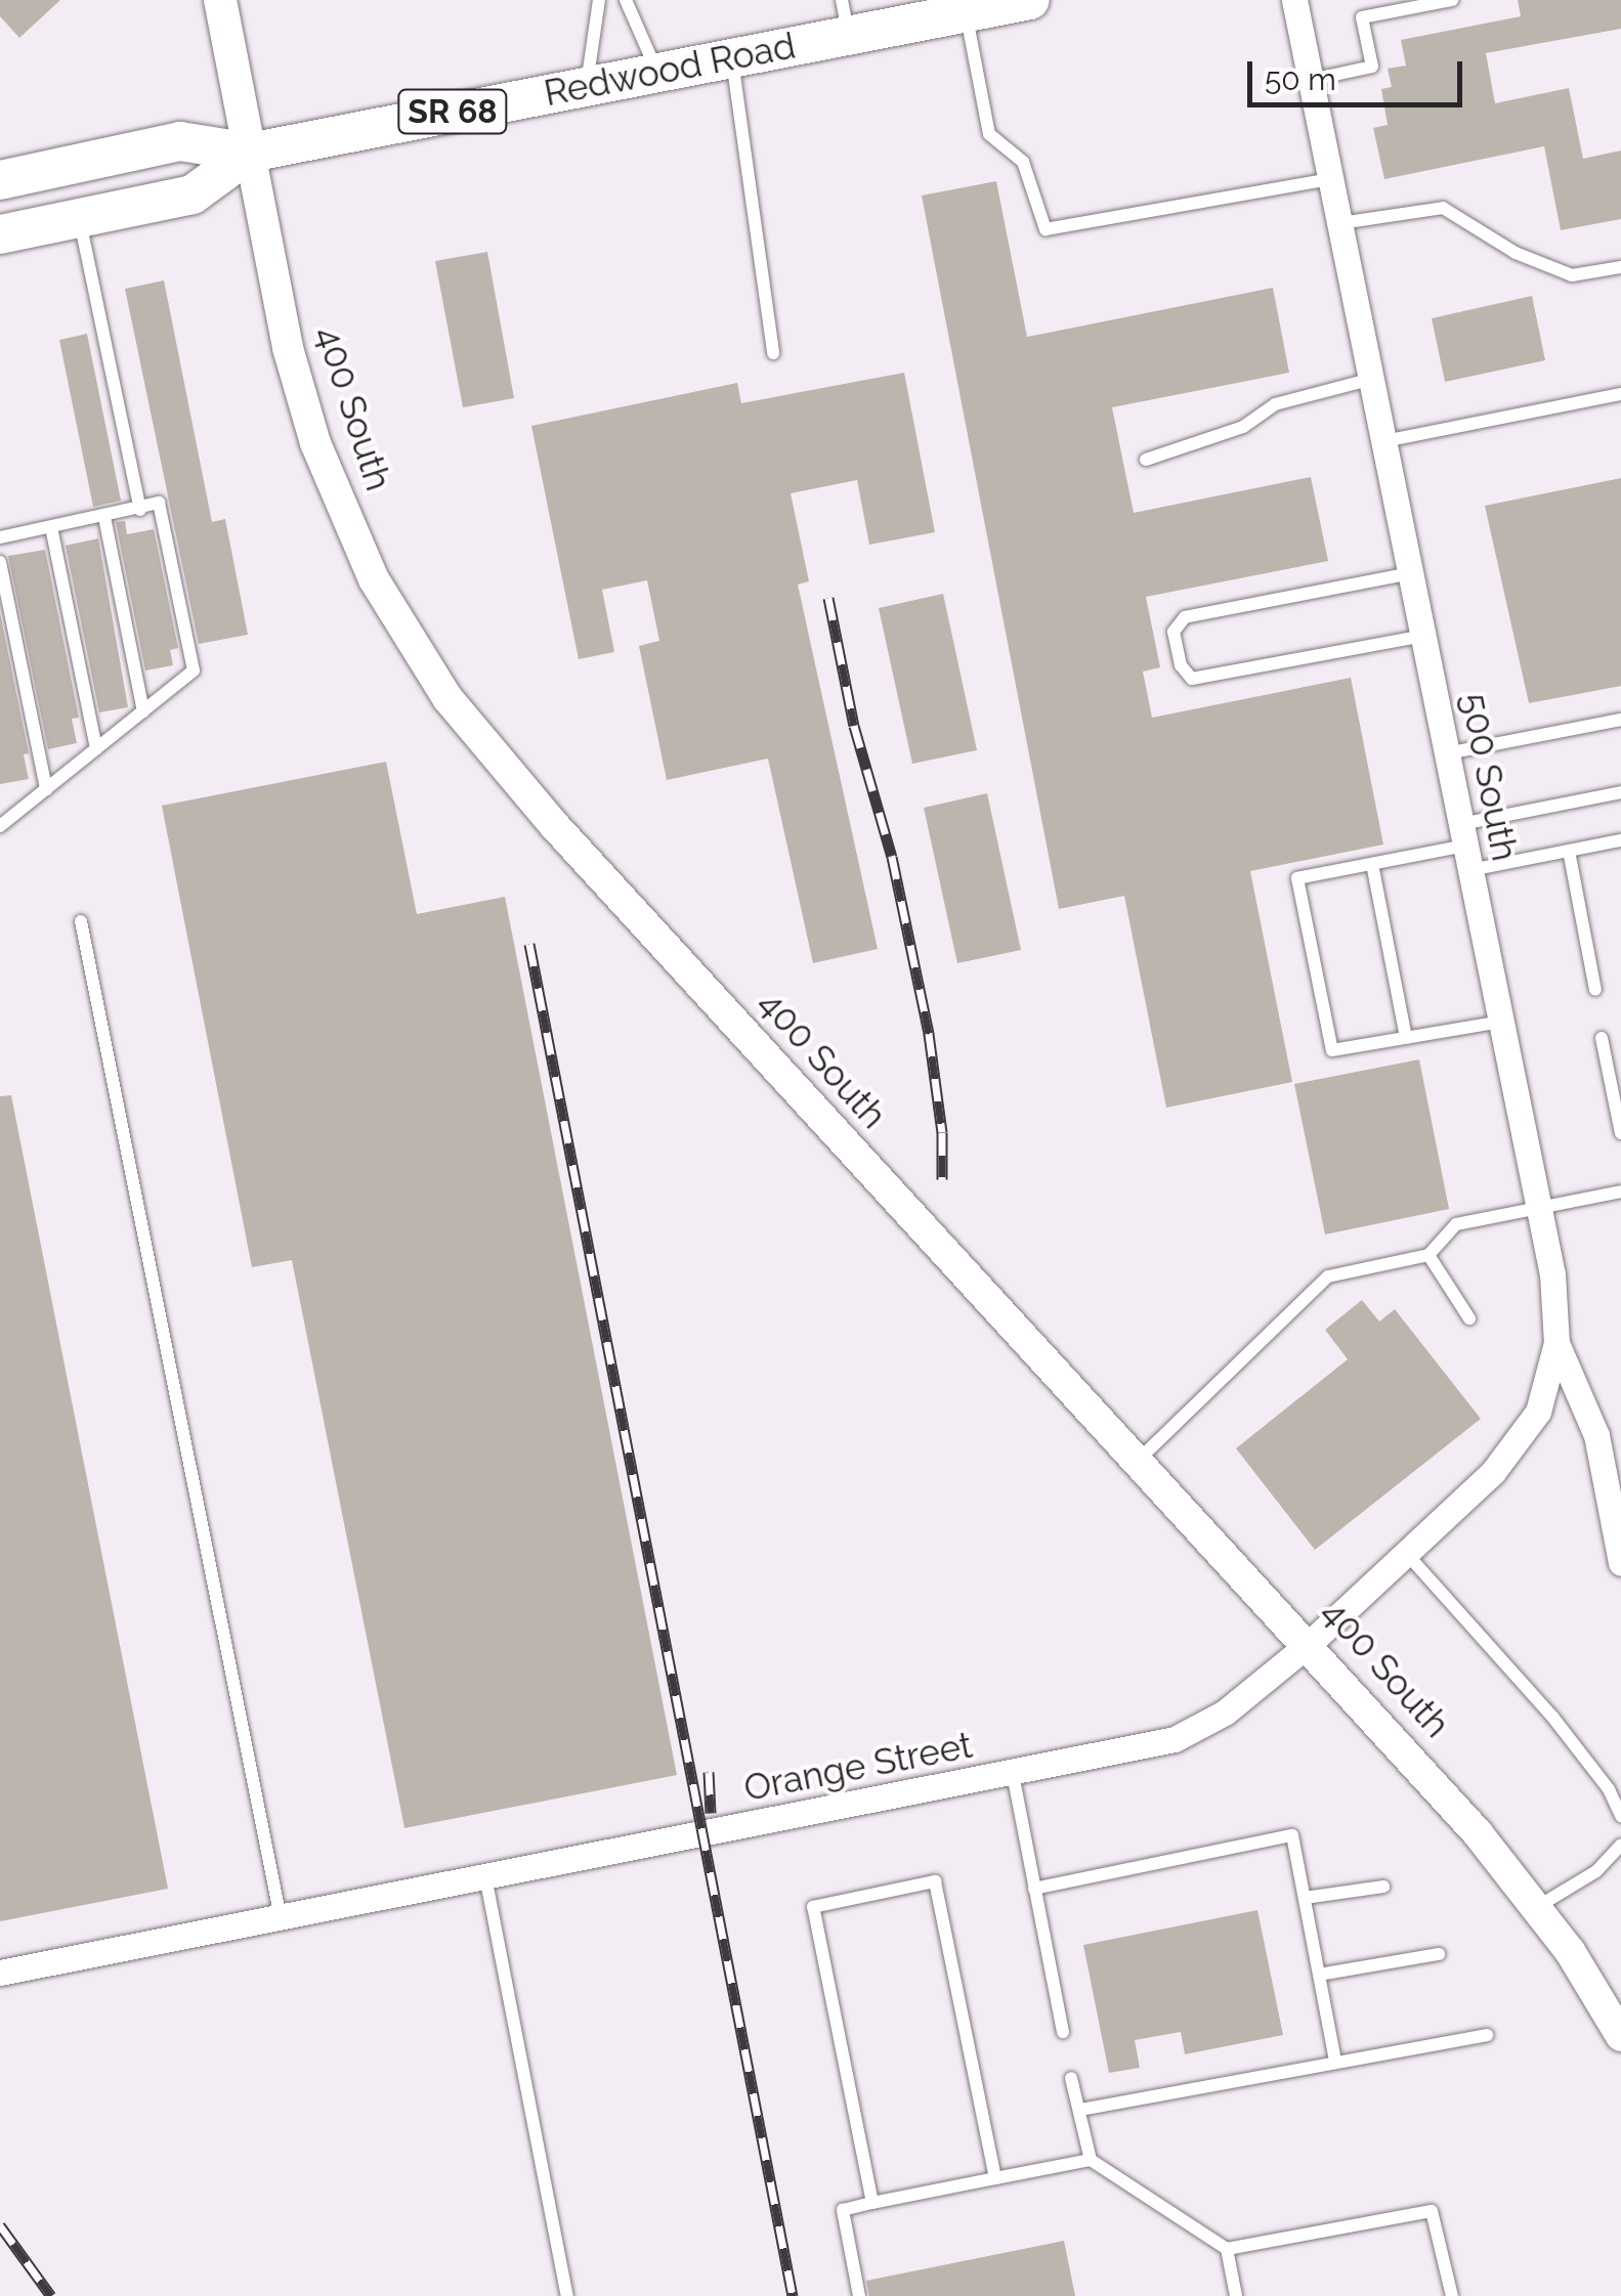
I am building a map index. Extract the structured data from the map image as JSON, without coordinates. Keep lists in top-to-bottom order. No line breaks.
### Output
{"streets":{"main road":["Redwood Road","SR 68","400 South"],"street":["500 South","Orange Street"]},"crossings":[["Redwood Road","400 South"],["400 South","Orange Street"],["500 South","Orange Street"]],"scale_bar":"50 m"}
